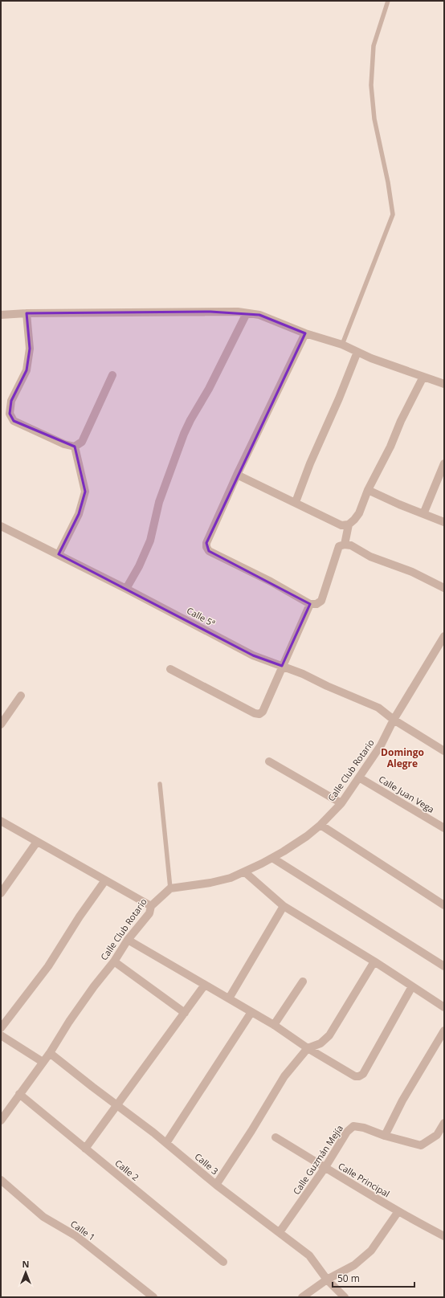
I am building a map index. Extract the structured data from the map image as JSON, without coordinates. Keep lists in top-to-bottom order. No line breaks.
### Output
{"streets":{"street":["Calle 5ª","Calle Club Rotario","Calle Juan Vega","Calle Guzmán Mejía","Calle 3","Calle 2","Calle Principal","Calle 1"]},"crossings":[["Calle 5ª","Calle Club Rotario"],["Calle Club Rotario","Calle Juan Vega"],["Calle Club Rotario","Calle 3"],["Calle Guzmán Mejía","Calle 3"],["Calle Guzmán Mejía","Calle Principal"]],"districts":["Domingo Alegre"],"scale_bar":"50 m","north":"top"}
